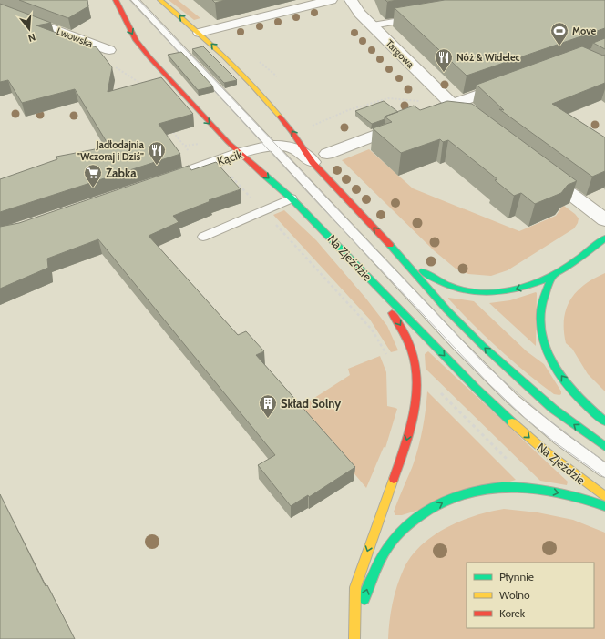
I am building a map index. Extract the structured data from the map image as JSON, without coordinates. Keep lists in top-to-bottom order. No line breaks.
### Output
{"streets":{"street":["Lwowska","Targowa","Kącik","Na Zjeździe"]},"crossings":[["Kącik","Na Zjeździe"]],"places":{"sports":["Move"],"restaurant":["Nóż & Widelec","Jadłodajnia \"Wczoraj i Dziś\""],"supermarket":["Żabka"],"building":["Skład Solny"]},"legend":["Płynnie","Wolno","Korek"],"north":"bottom"}
